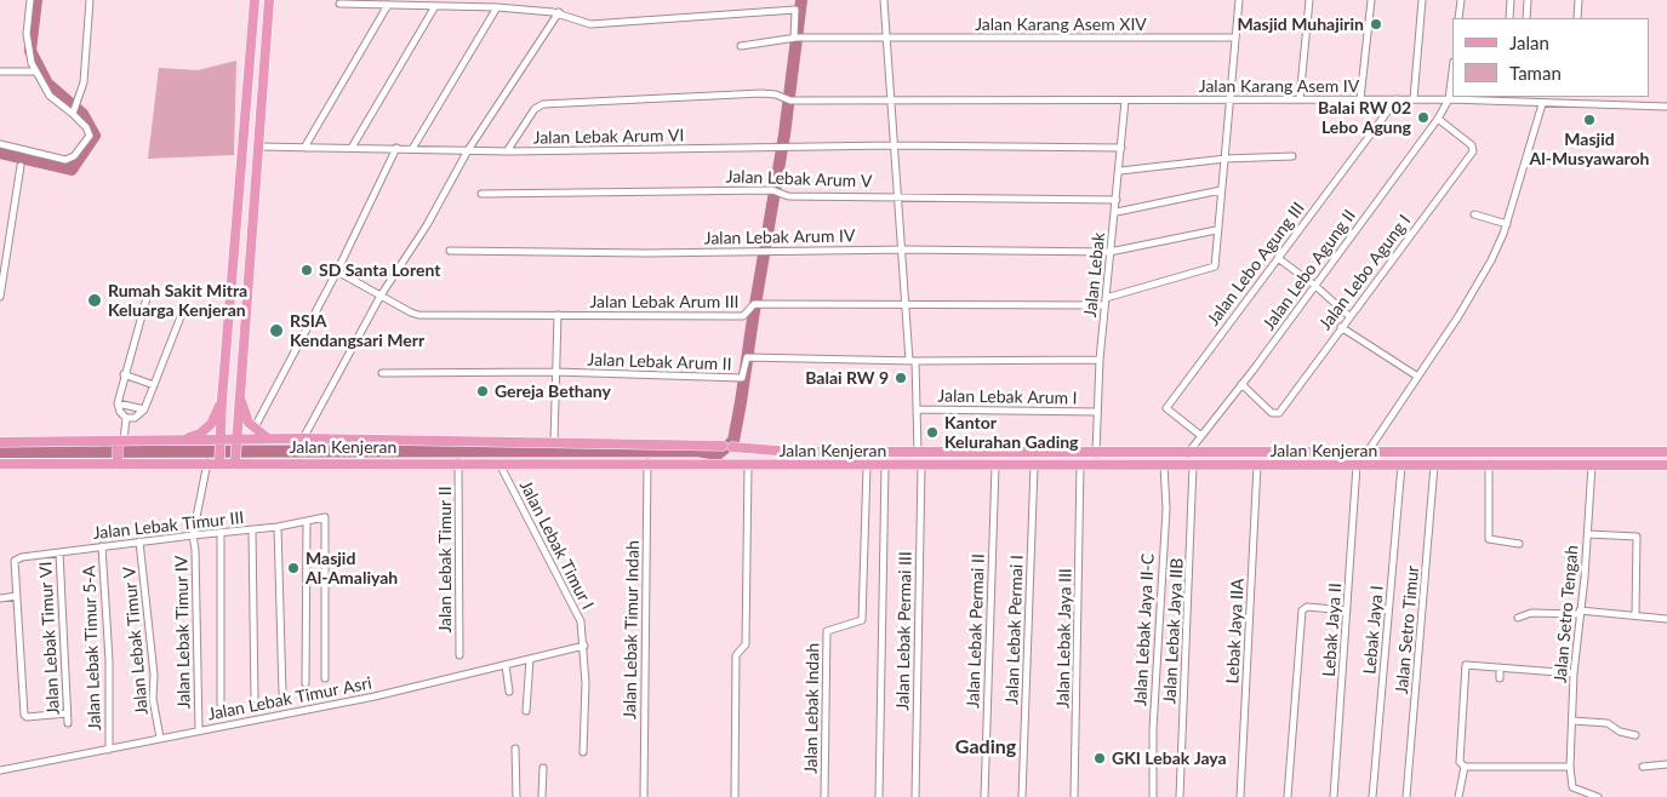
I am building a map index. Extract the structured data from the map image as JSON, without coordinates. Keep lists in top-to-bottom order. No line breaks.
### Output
{"streets":{"main road":["Jalan Kenjeran"],"street":["Jalan Karang Asem XIV","Jalan Karang Asem IV","Jalan Lebak Arum VI","Jalan Lebak Arum V","Jalan Lebak Arum IV","Jalan Lebo Agung III","Jalan Lebo Agung II","Jalan Lebo Agung I","Jalan Lebak","Jalan Lebak Arum III","Jalan Lebak Arum II","Jalan Lebak Arum I","Jalan Lebak Timur III","Jalan Lebak Timur I","Jalan Lebak Timur II","Jalan Setro Tengah","Jalan Lebak Timur Indah","Jalan Lebak Permai I","Jalan Lebak Jaya II-C","Lebak Jaya II","Lebak Jaya I","Jalan Setro Timur","Jalan Lebak Permai III","Jalan Lebak Permai II","Jalan Lebak Jaya IIB","Lebak Jaya IIA","Jalan Lebak Timur IV","Jalan Lebak Timur VI","Jalan Lebak Jaya III","Jalan Lebak Timur V","Jalan Lebak Timur 5-A","Jalan Lebak Timur Asri","Jalan Lebak Indah"]},"crossings":[["Jalan Karang Asem IV","Jalan Lebak Arum VI"],["Jalan Karang Asem IV","Jalan Lebo Agung III"],["Jalan Karang Asem IV","Jalan Lebo Agung II"],["Jalan Karang Asem IV","Jalan Lebak"],["Jalan Lebak Arum VI","Jalan Lebak"],["Jalan Lebak Arum V","Jalan Lebak"],["Jalan Lebak Arum IV","Jalan Lebak"],["Jalan Lebo Agung III","Jalan Lebo Agung II"],["Jalan Lebo Agung II","Jalan Lebo Agung I"],["Jalan Lebo Agung II","Jalan Kenjeran"],["Jalan Lebak","Jalan Lebak Arum III"],["Jalan Lebak","Jalan Lebak Arum II"],["Jalan Lebak","Jalan Lebak Arum I"],["Jalan Lebak","Jalan Kenjeran"],["Jalan Kenjeran","Jalan Lebak Timur I"],["Jalan Kenjeran","Jalan Lebak Timur II"],["Jalan Kenjeran","Jalan Setro Tengah"],["Jalan Kenjeran","Jalan Lebak Timur Indah"],["Jalan Kenjeran","Jalan Lebak Permai I"],["Jalan Kenjeran","Jalan Lebak Jaya II-C"],["Jalan Kenjeran","Lebak Jaya II"],["Jalan Kenjeran","Lebak Jaya I"],["Jalan Kenjeran","Jalan Setro Timur"],["Jalan Kenjeran","Jalan Lebak Permai III"],["Jalan Kenjeran","Jalan Lebak Permai II"],["Jalan Kenjeran","Jalan Lebak Jaya IIB"],["Jalan Kenjeran","Lebak Jaya IIA"],["Jalan Kenjeran","Jalan Lebak Timur IV"],["Jalan Kenjeran","Jalan Lebak Jaya III"],["Jalan Kenjeran","Jalan Lebak Indah"],["Jalan Lebak Timur III","Jalan Lebak Timur IV"],["Jalan Lebak Timur III","Jalan Lebak Timur VI"],["Jalan Lebak Timur III","Jalan Lebak Timur V"],["Jalan Lebak Timur III","Jalan Lebak Timur 5-A"],["Jalan Lebak Timur I","Jalan Lebak Timur Asri"],["Jalan Lebak Timur IV","Jalan Lebak Timur Asri"],["Jalan Lebak Timur V","Jalan Lebak Timur Asri"],["Jalan Lebak Timur 5-A","Jalan Lebak Timur Asri"]],"districts":["Gading"],"places":["Masjid Muhajirin","Balai RW 02 Lebo Agung","Masjid Al-Musyawaroh","SD Santa Lorent","Rumah Sakit Mitra Keluarga Kenjeran","RSIA Kendangsari Merr","Balai RW 9","Gereja Bethany","Kantor Kelurahan Gading","Masjid Al-Amaliyah","GKI Lebak Jaya"],"legend":["Jalan","Taman"]}
